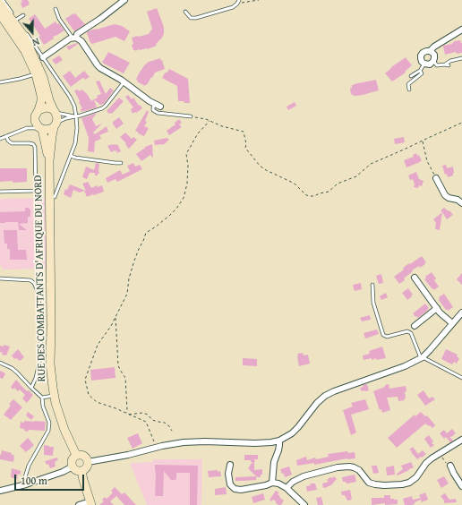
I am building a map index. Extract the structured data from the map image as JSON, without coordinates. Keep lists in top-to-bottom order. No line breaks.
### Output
{"streets":{"main road":["RUE DES COMBATTANTS D'AFRIQUE DU NORD"]},"scale_bar":"100 m","north":"bottom"}
